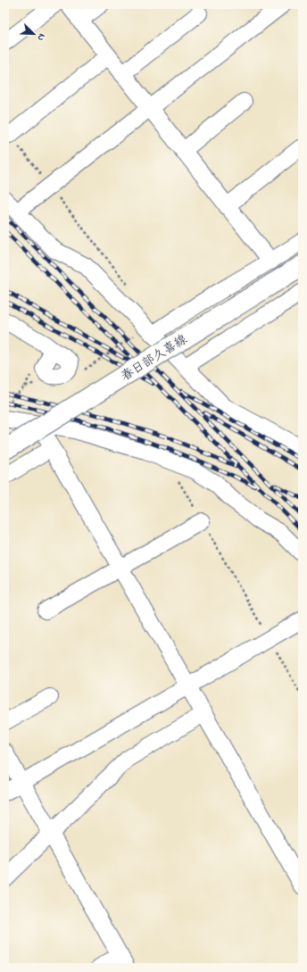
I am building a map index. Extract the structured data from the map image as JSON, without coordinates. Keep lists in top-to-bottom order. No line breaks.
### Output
{"streets":{"main road":["春日部久喜線"]},"north":"bottom right"}
